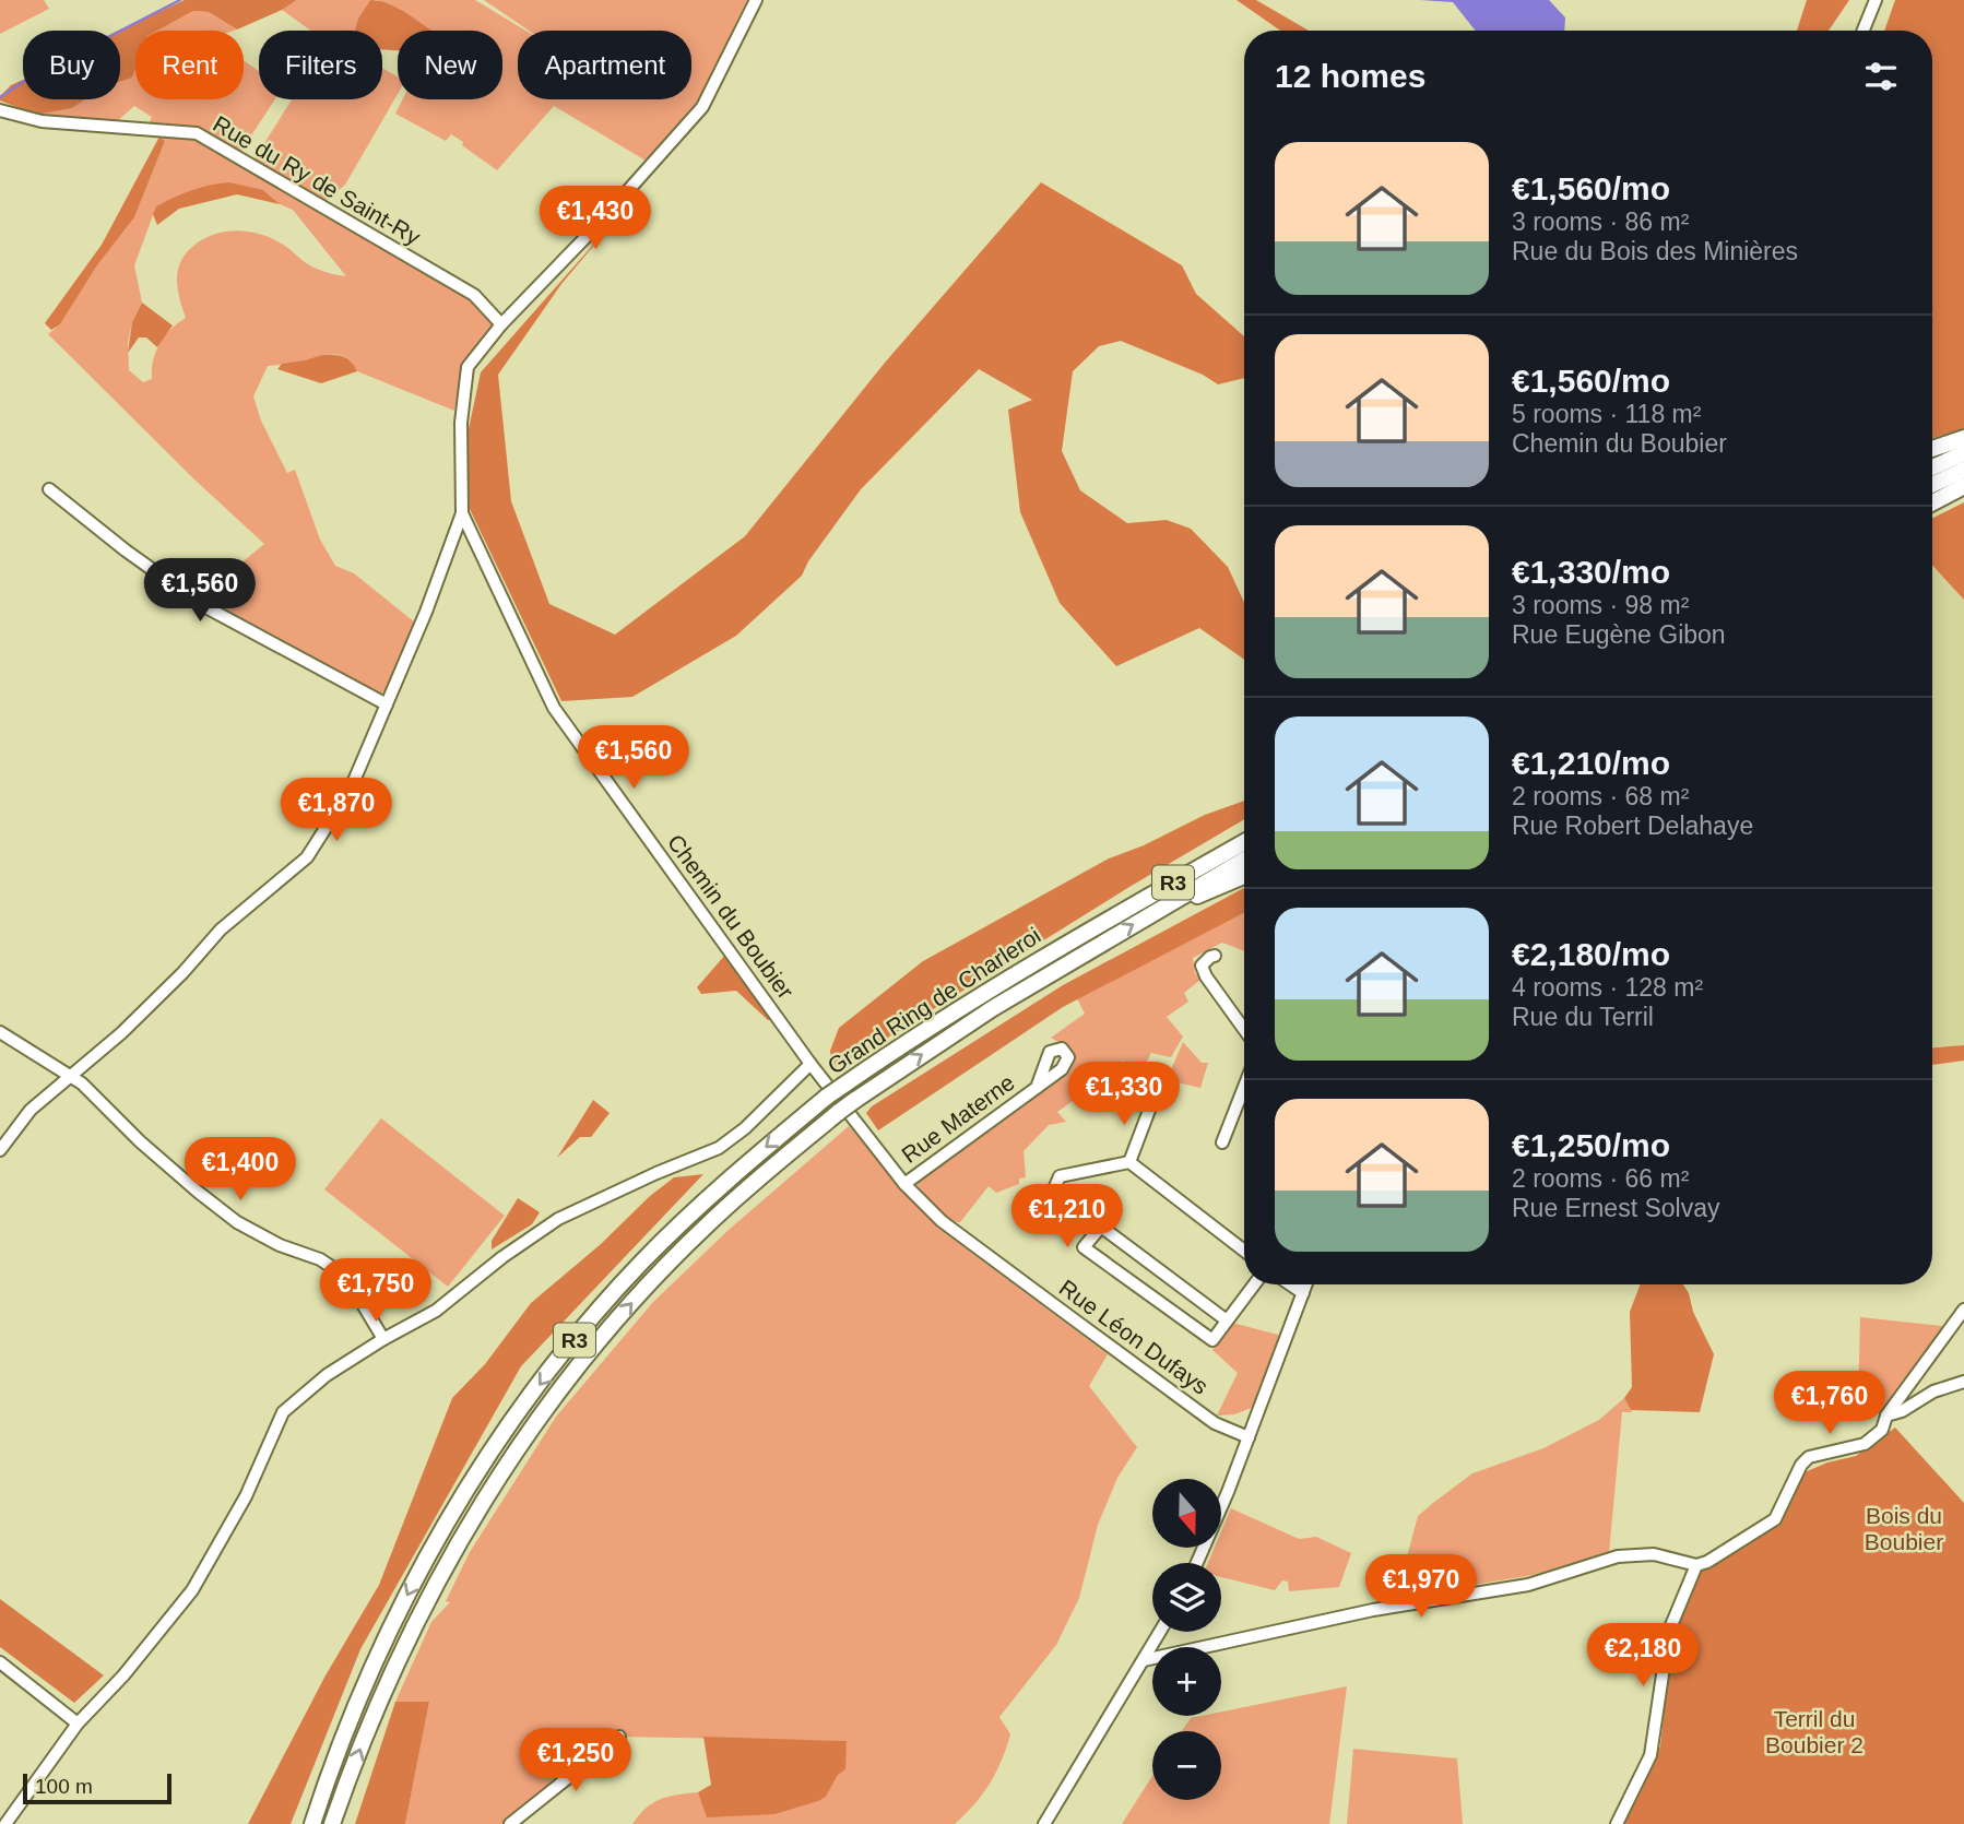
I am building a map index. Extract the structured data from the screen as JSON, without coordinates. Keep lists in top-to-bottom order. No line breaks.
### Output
{"streets":{"highway":["R3","Grand Ring de Charleroi"],"street":["Rue du Ry de Saint-Ry","Chemin du Boubier","Rue Materne","Rue Léon Dufays"]},"crossings":[["Chemin du Boubier","Rue Léon Dufays"],["Rue Materne","Rue Léon Dufays"]],"parks":["Bois du Boubier","Terril du Boubier 2"],"scale_bar":"100 m","north":"bottom","page":{"chip":["Buy","Rent","Filters","New","Apartment"],"heading":"12 homes","list":[{"name":"€1,560/mo","note":"3 rooms · 86 m² · Rue du Bois des Minières"},{"name":"€1,560/mo","note":"5 rooms · 118 m² · Chemin du Boubier"},{"name":"€1,330/mo","note":"3 rooms · 98 m² · Rue Eugène Gibon"},{"name":"€1,210/mo","note":"2 rooms · 68 m² · Rue Robert Delahaye"},{"name":"€2,180/mo","note":"4 rooms · 128 m² · Rue du Terril"},{"name":"€1,250/mo","note":"2 rooms · 66 m² · Rue Ernest Solvay"}],"price":["€1,430","€1,560","€1,560","€1,870","€1,330","€1,400","€1,210","€1,750","€1,760","€1,970","€2,180","€1,250"],"map_buttons":["+","−"],"scale":"100 m"}}
